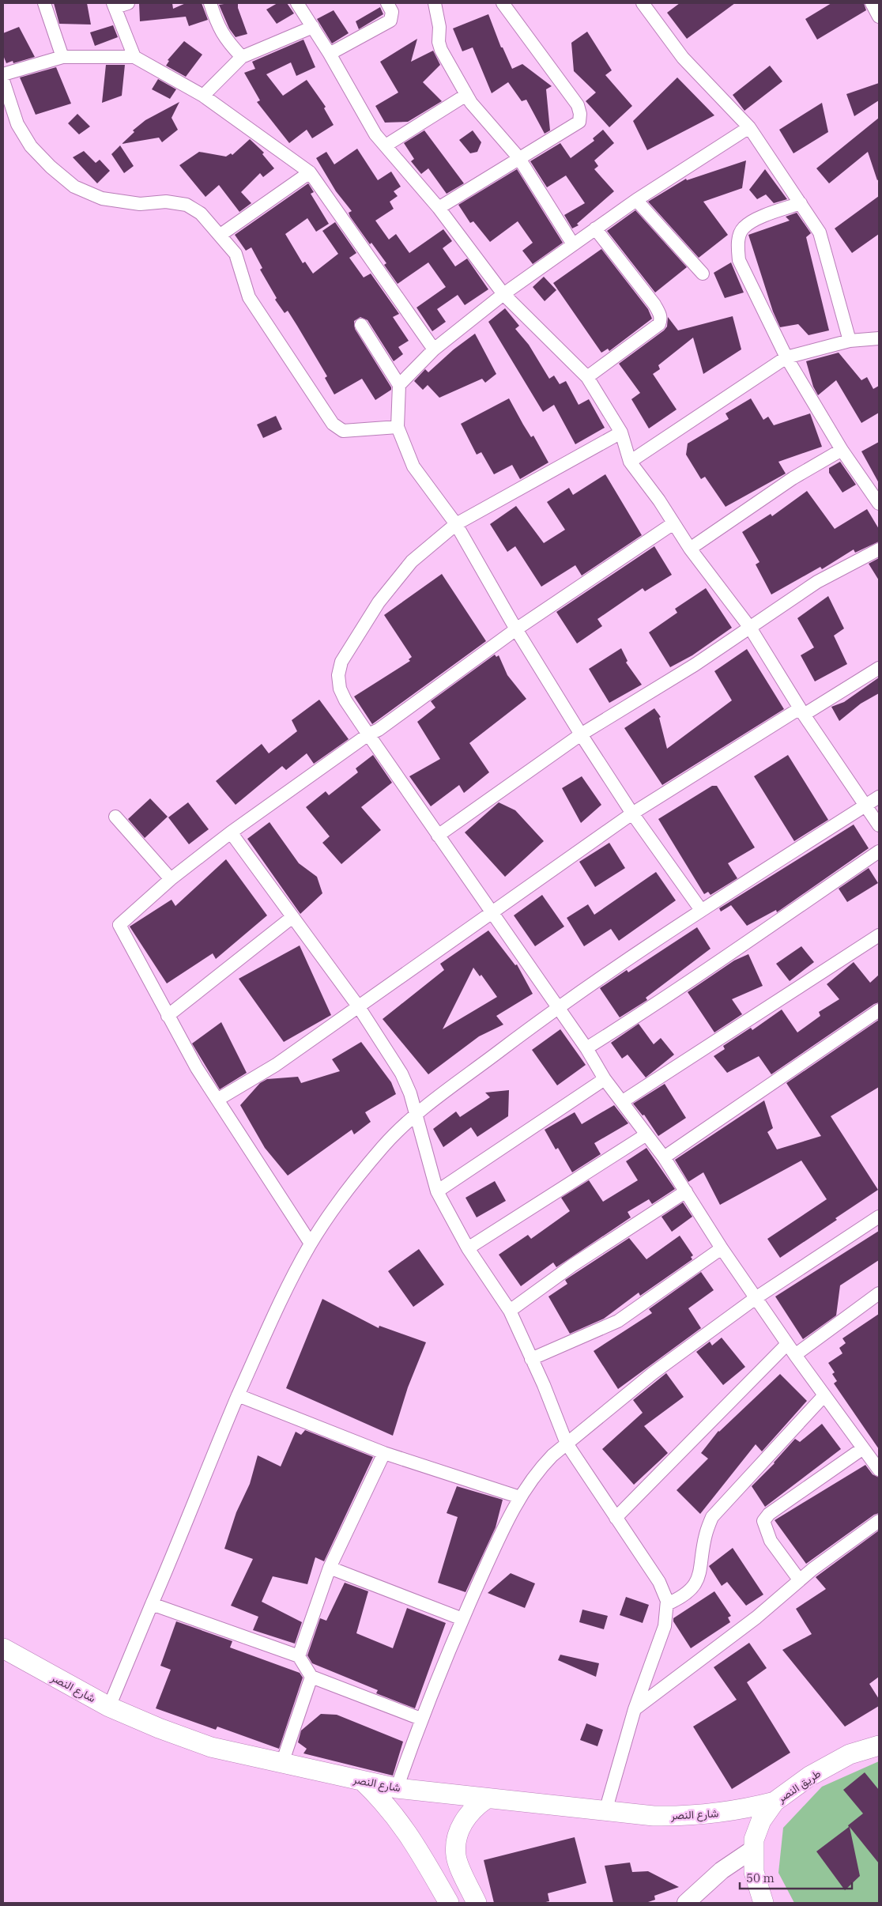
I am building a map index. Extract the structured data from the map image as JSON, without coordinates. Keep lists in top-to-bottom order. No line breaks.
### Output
{"streets":{"main road":["شارع النصر","طريق النصر"]},"crossings":[["شارع النصر","طريق النصر"]],"scale_bar":"50 m"}
